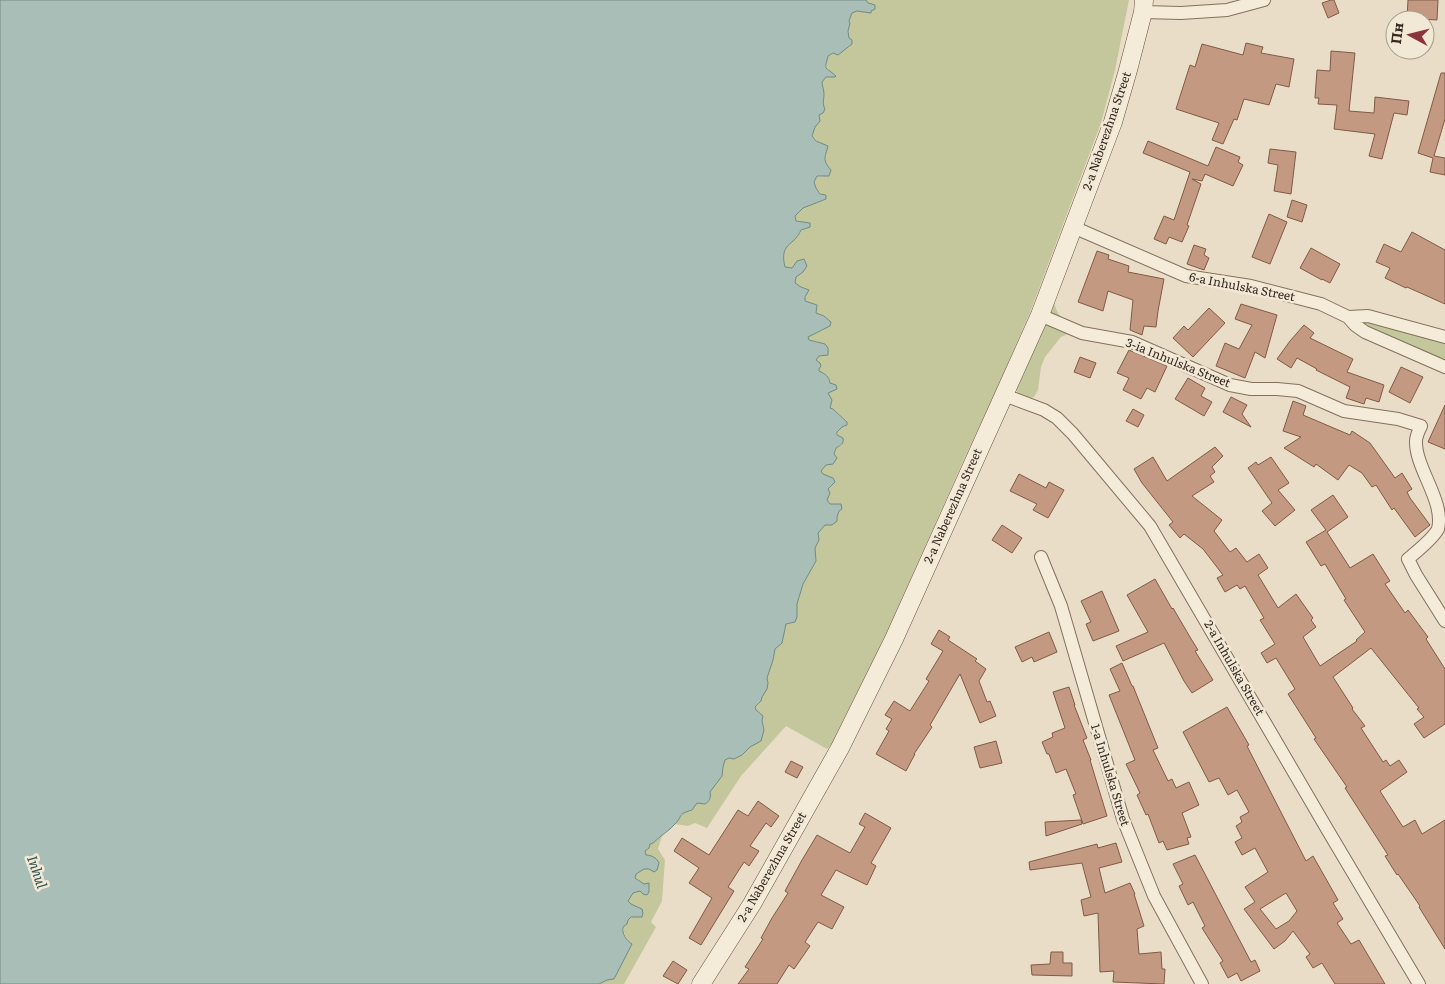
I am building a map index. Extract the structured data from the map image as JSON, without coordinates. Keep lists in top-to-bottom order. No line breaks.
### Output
{"streets":{"main road":["2-a Naberezhna Street"],"street":["6-a Inhulska Street","3-ia Inhulska Street","2-a Inhulska Street","1-a Inhulska Street"]},"crossings":[["2-a Naberezhna Street","6-a Inhulska Street"],["2-a Naberezhna Street","3-ia Inhulska Street"],["2-a Naberezhna Street","2-a Inhulska Street"]],"water":["Inhul"],"north":"left"}
